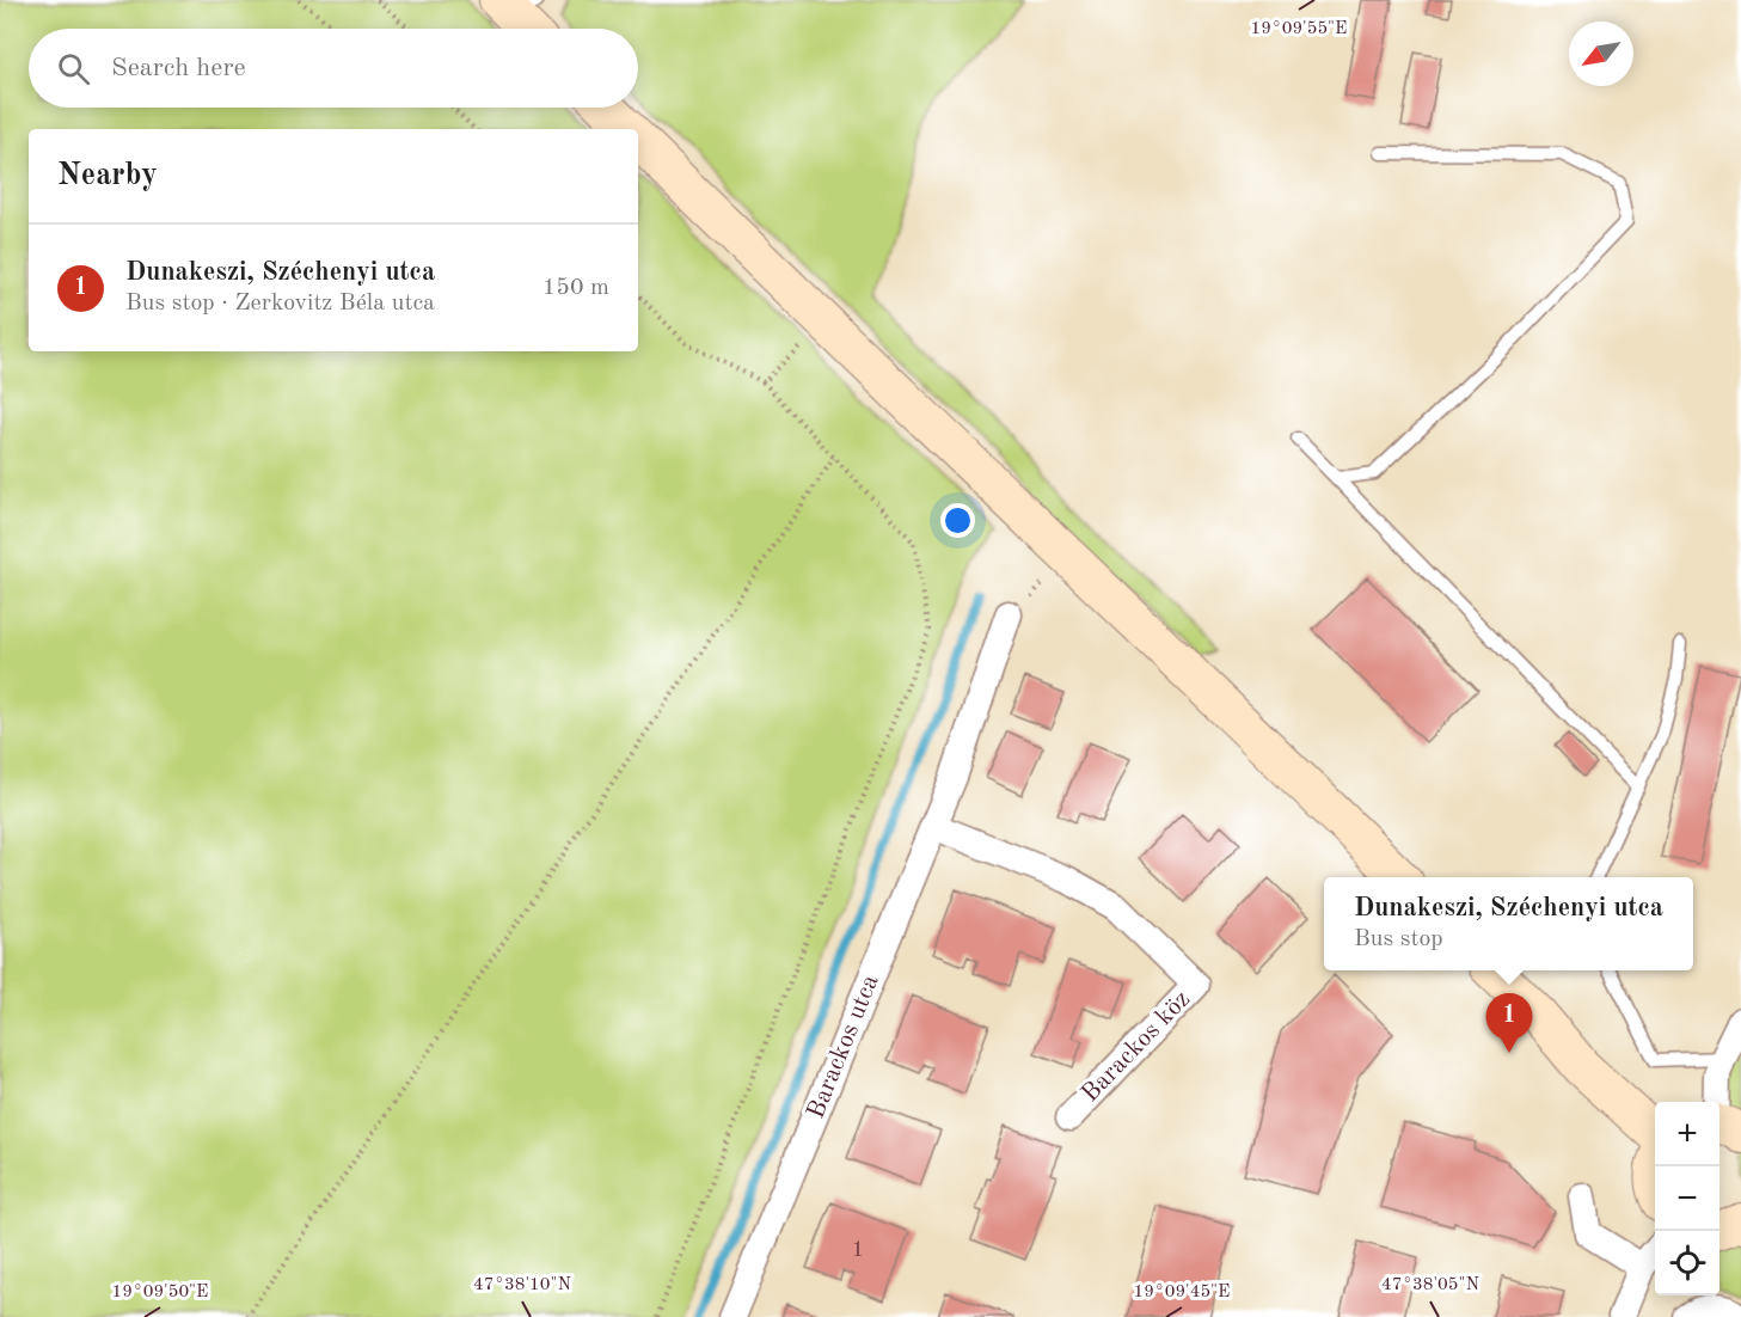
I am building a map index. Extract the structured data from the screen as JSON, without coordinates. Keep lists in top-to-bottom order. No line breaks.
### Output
{"streets":{"street":["Barackos utca","Barackos köz"]},"crossings":[["Barackos utca","Barackos köz"]],"house_numbers":["1"],"north":"bottom left","page":{"search":"Search here","heading":"Nearby","list":[{"mark":"1","name":"Dunakeszi, Széchenyi utca","note":"Bus stop · Zerkovitz Béla utca","value":"150 m"}],"popup":["Dunakeszi, Széchenyi utca","Bus stop"],"pins":"1","map_buttons":["+","−"]},"coordinates":["19°09'55\"E","47°38'10\"N","47°38'05\"N","19°09'50\"E","19°09'45\"E"]}
